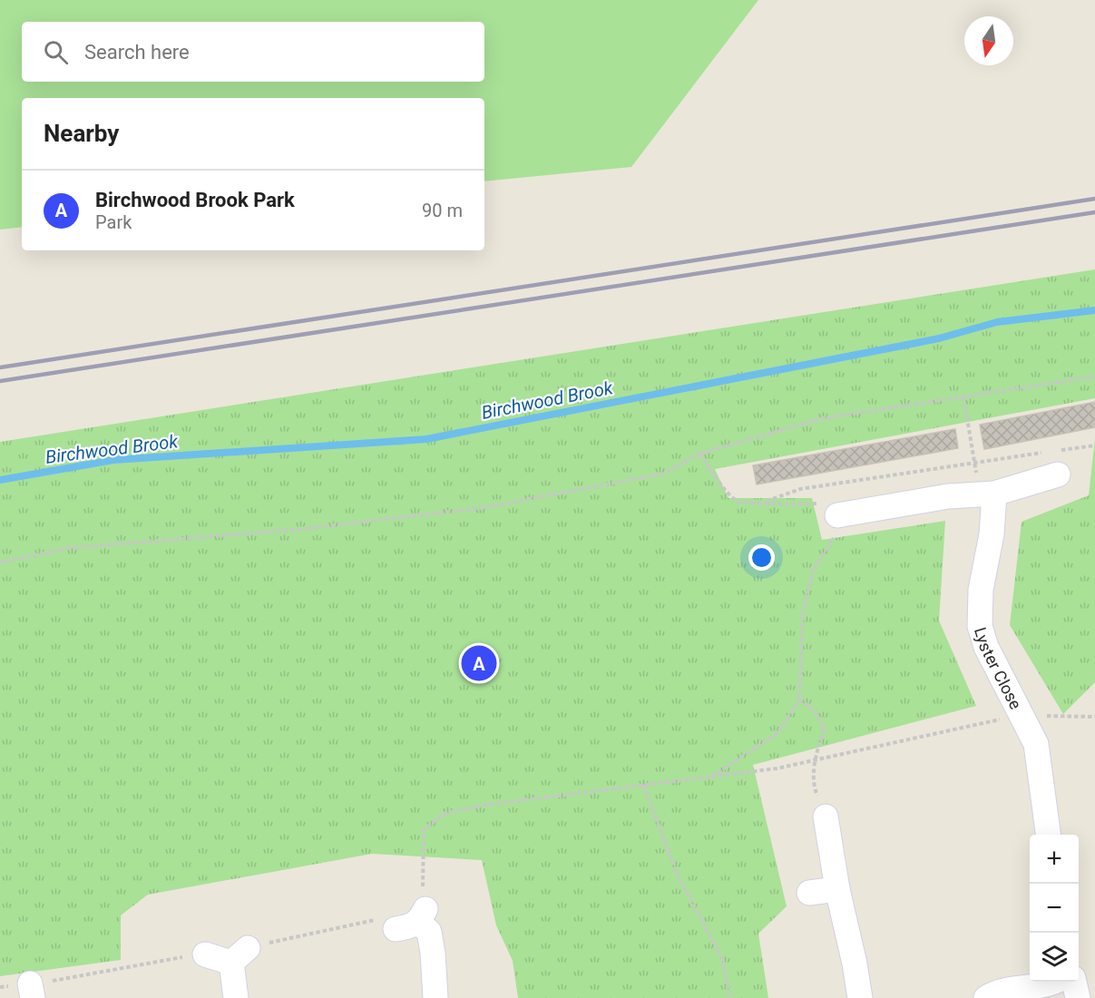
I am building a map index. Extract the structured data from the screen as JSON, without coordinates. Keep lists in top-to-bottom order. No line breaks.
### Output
{"streets":{"street":["Lyster Close"]},"water":["Birchwood Brook"],"north":"bottom","page":{"search":"Search here","heading":"Nearby","list":[{"mark":"A","name":"Birchwood Brook Park","note":"Park","value":"90 m"}],"pins":"A","map_buttons":["+","−"]}}
